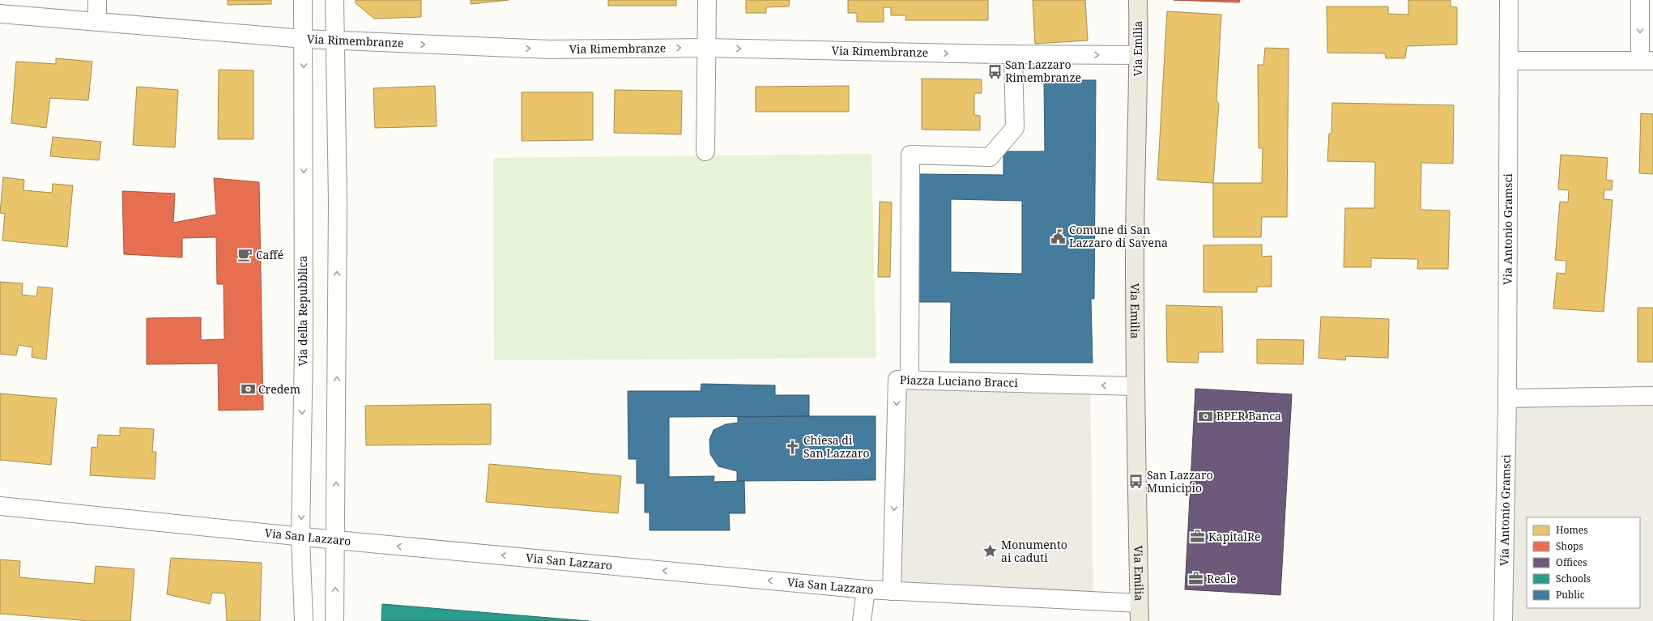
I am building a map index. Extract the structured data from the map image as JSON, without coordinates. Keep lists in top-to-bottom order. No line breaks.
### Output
{"streets":{"main road":["Via Emilia"],"street":["Via Rimembranze","Via Antonio Gramsci","Via della Repubblica","Piazza Luciano Bracci","Via San Lazzaro"]},"crossings":[["Via Rimembranze","Via Emilia"],["Via Rimembranze","Via della Repubblica"],["Via Emilia","Piazza Luciano Bracci"],["Via Emilia","Via San Lazzaro"],["Via della Repubblica","Via San Lazzaro"],["Piazza Luciano Bracci","Via San Lazzaro"]],"one_way":["Via Rimembranze","Via San Lazzaro"],"places":{"bus stop":["San Lazzaro Rimembranze","San Lazzaro Municipio"],"public building":["Comune di San Lazzaro di Savena"],"cafe":["Caffé"],"bank":["Credem","BPER Banca"],"church":["Chiesa di San Lazzaro"],"office":["KapitalRe","Reale"],"place":["Monumento ai caduti"]},"legend":["Homes","Shops","Offices","Schools","Public"]}
